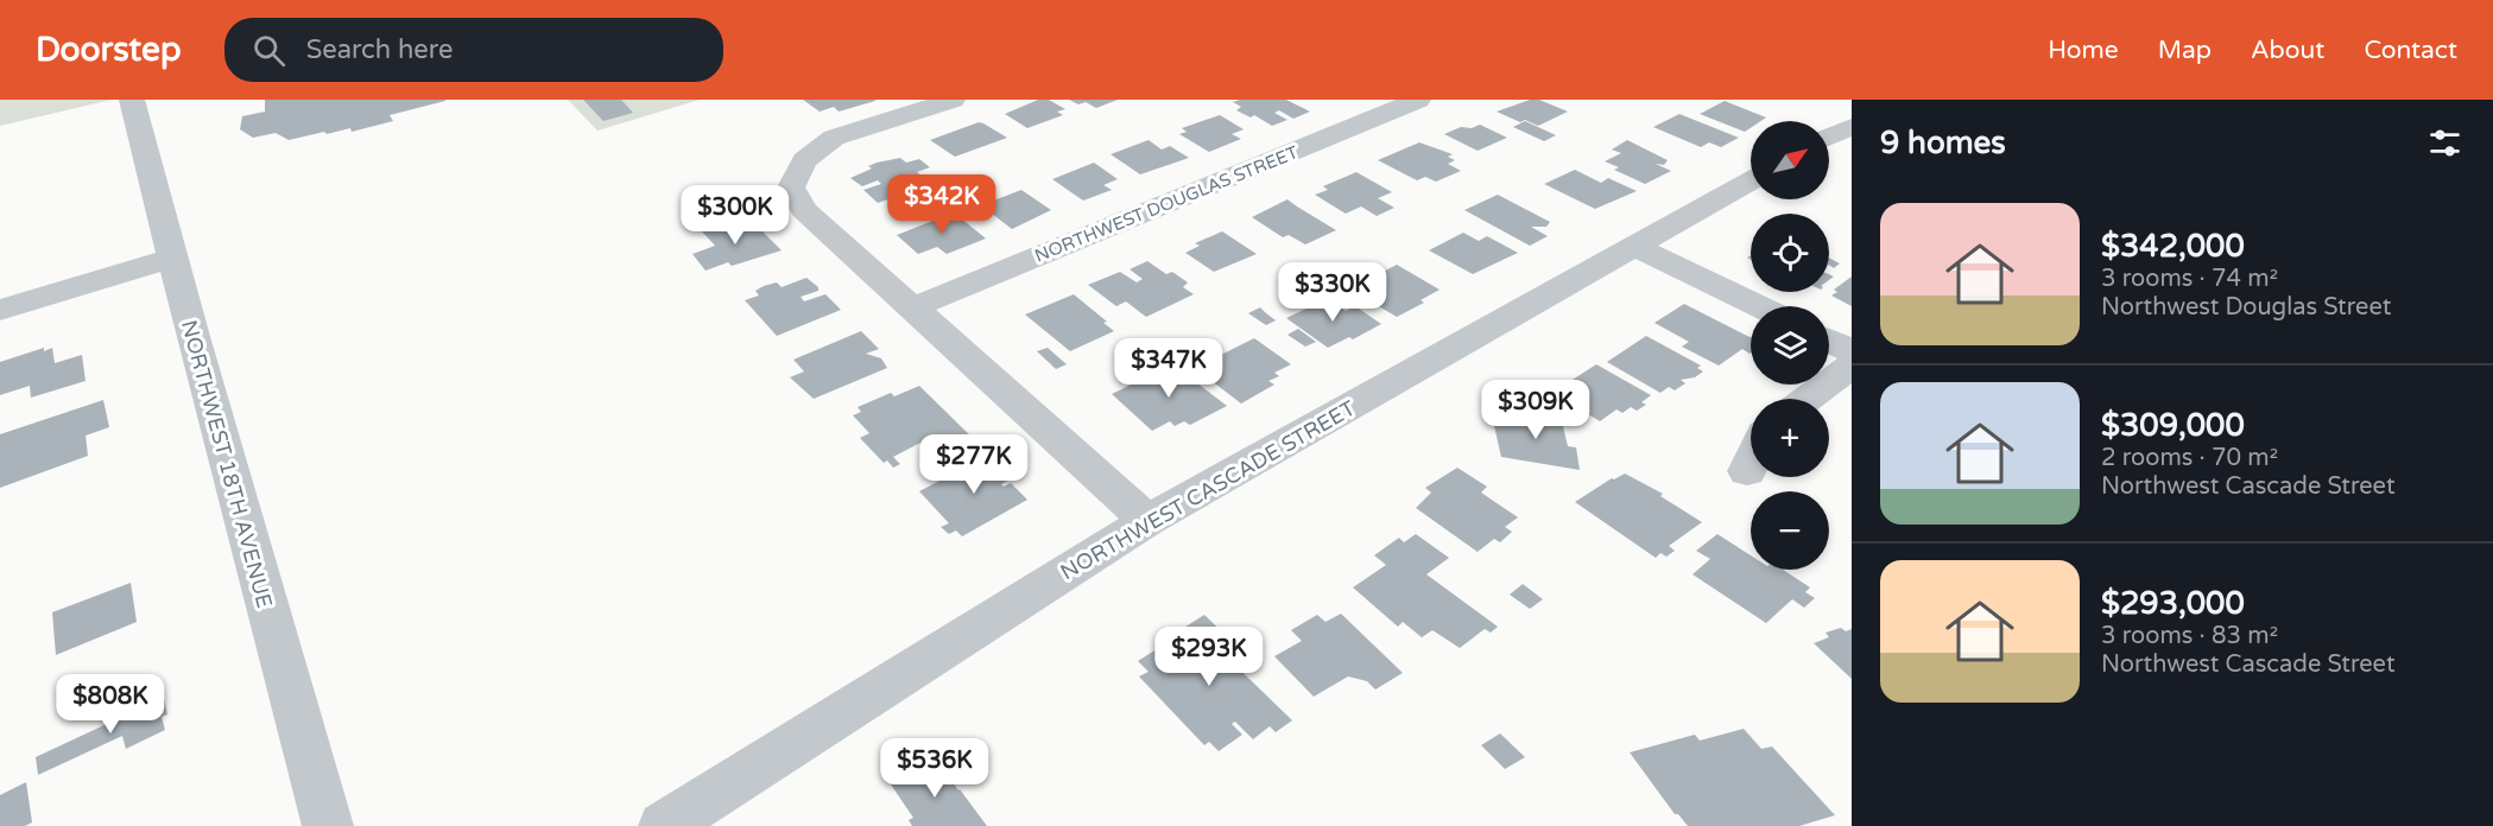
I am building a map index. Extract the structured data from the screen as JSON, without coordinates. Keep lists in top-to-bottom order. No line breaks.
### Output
{"streets":{"street":["NORTHWEST DOUGLAS STREET","NORTHWEST 18TH AVENUE","NORTHWEST CASCADE STREET"]},"north":"top right","page":{"header":"Doorstep","search":"Search here","nav":["Home","Map","About","Contact"],"heading":"9 homes","map_buttons":["+","−"],"price":["$342K","$300K","$330K","$347K","$309K","$277K","$293K","$808K","$536K"],"list":[{"name":"$342,000","note":"3 rooms · 74 m² · Northwest Douglas Street"},{"name":"$309,000","note":"2 rooms · 70 m² · Northwest Cascade Street"},{"name":"$293,000","note":"3 rooms · 83 m² · Northwest Cascade Street"}]}}
